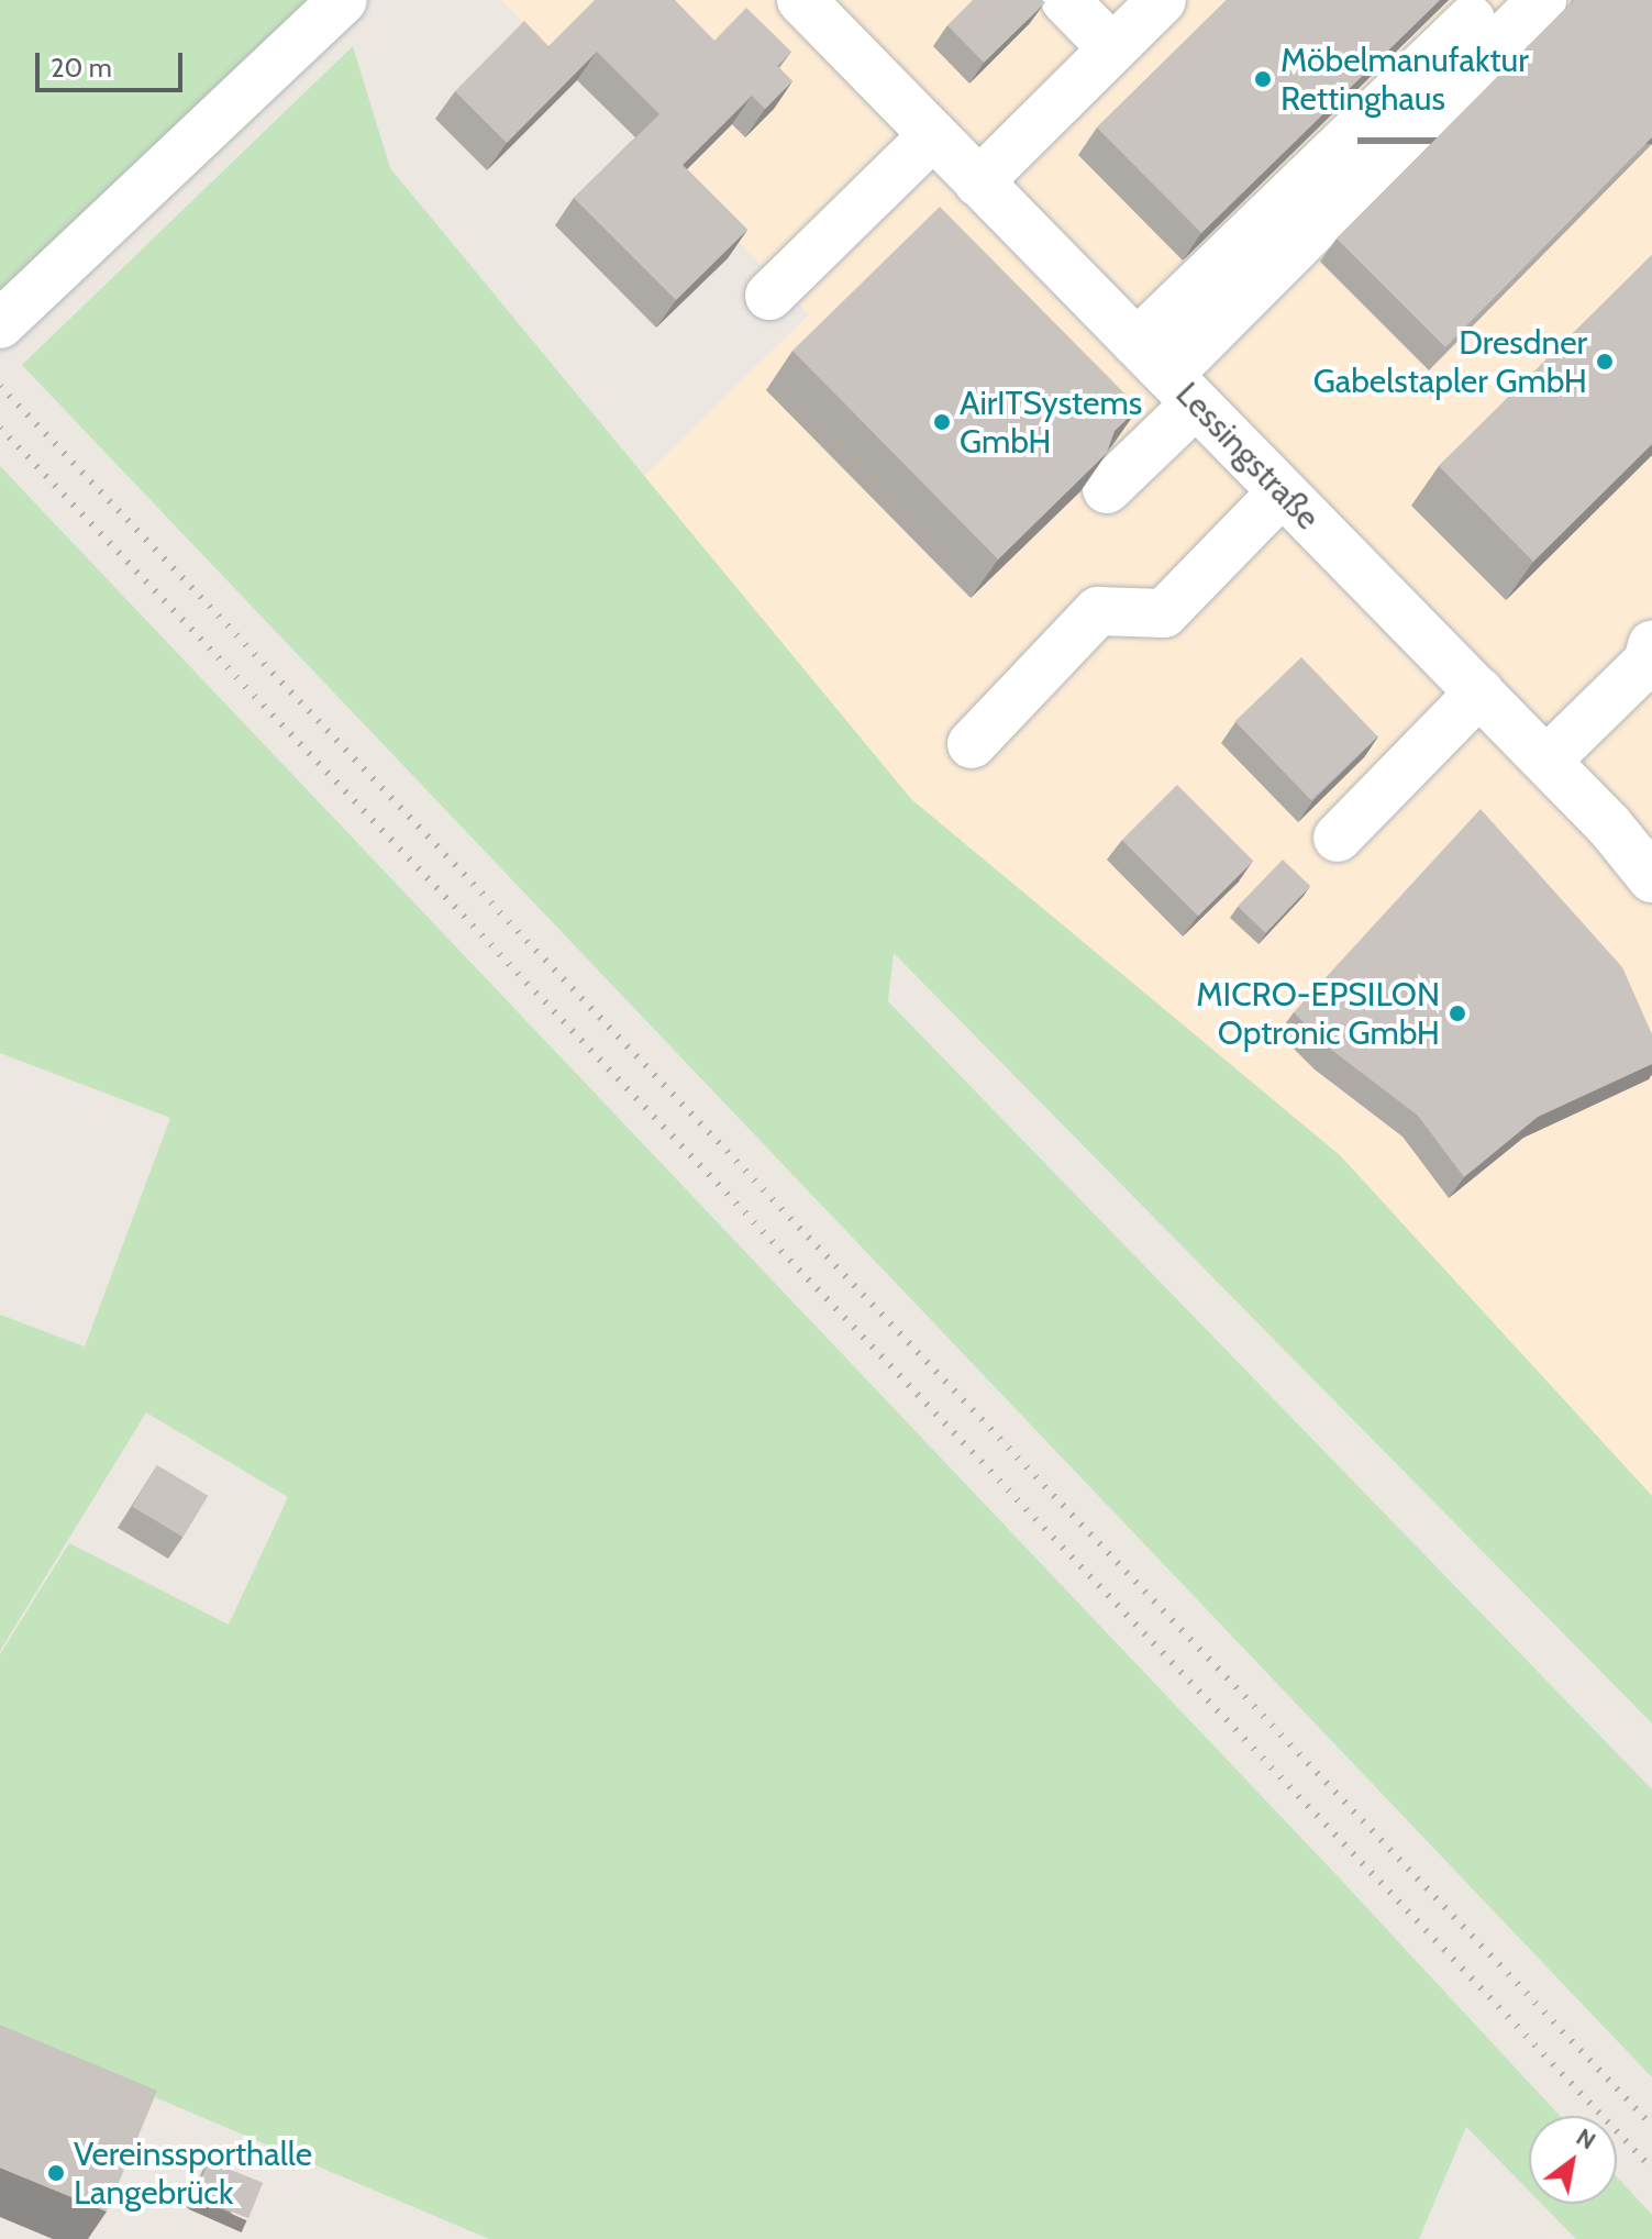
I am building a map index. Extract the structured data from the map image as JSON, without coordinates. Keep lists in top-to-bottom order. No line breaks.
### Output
{"streets":{"street":["Lessingstraße"]},"places":["Möbelmanufaktur Rettinghaus","Dresdner Gabelstapler GmbH","AirITSystems GmbH","MICRO-EPSILON Optronic GmbH","Vereinssporthalle Langebrück"],"scale_bar":"20 m","north":"top right"}
